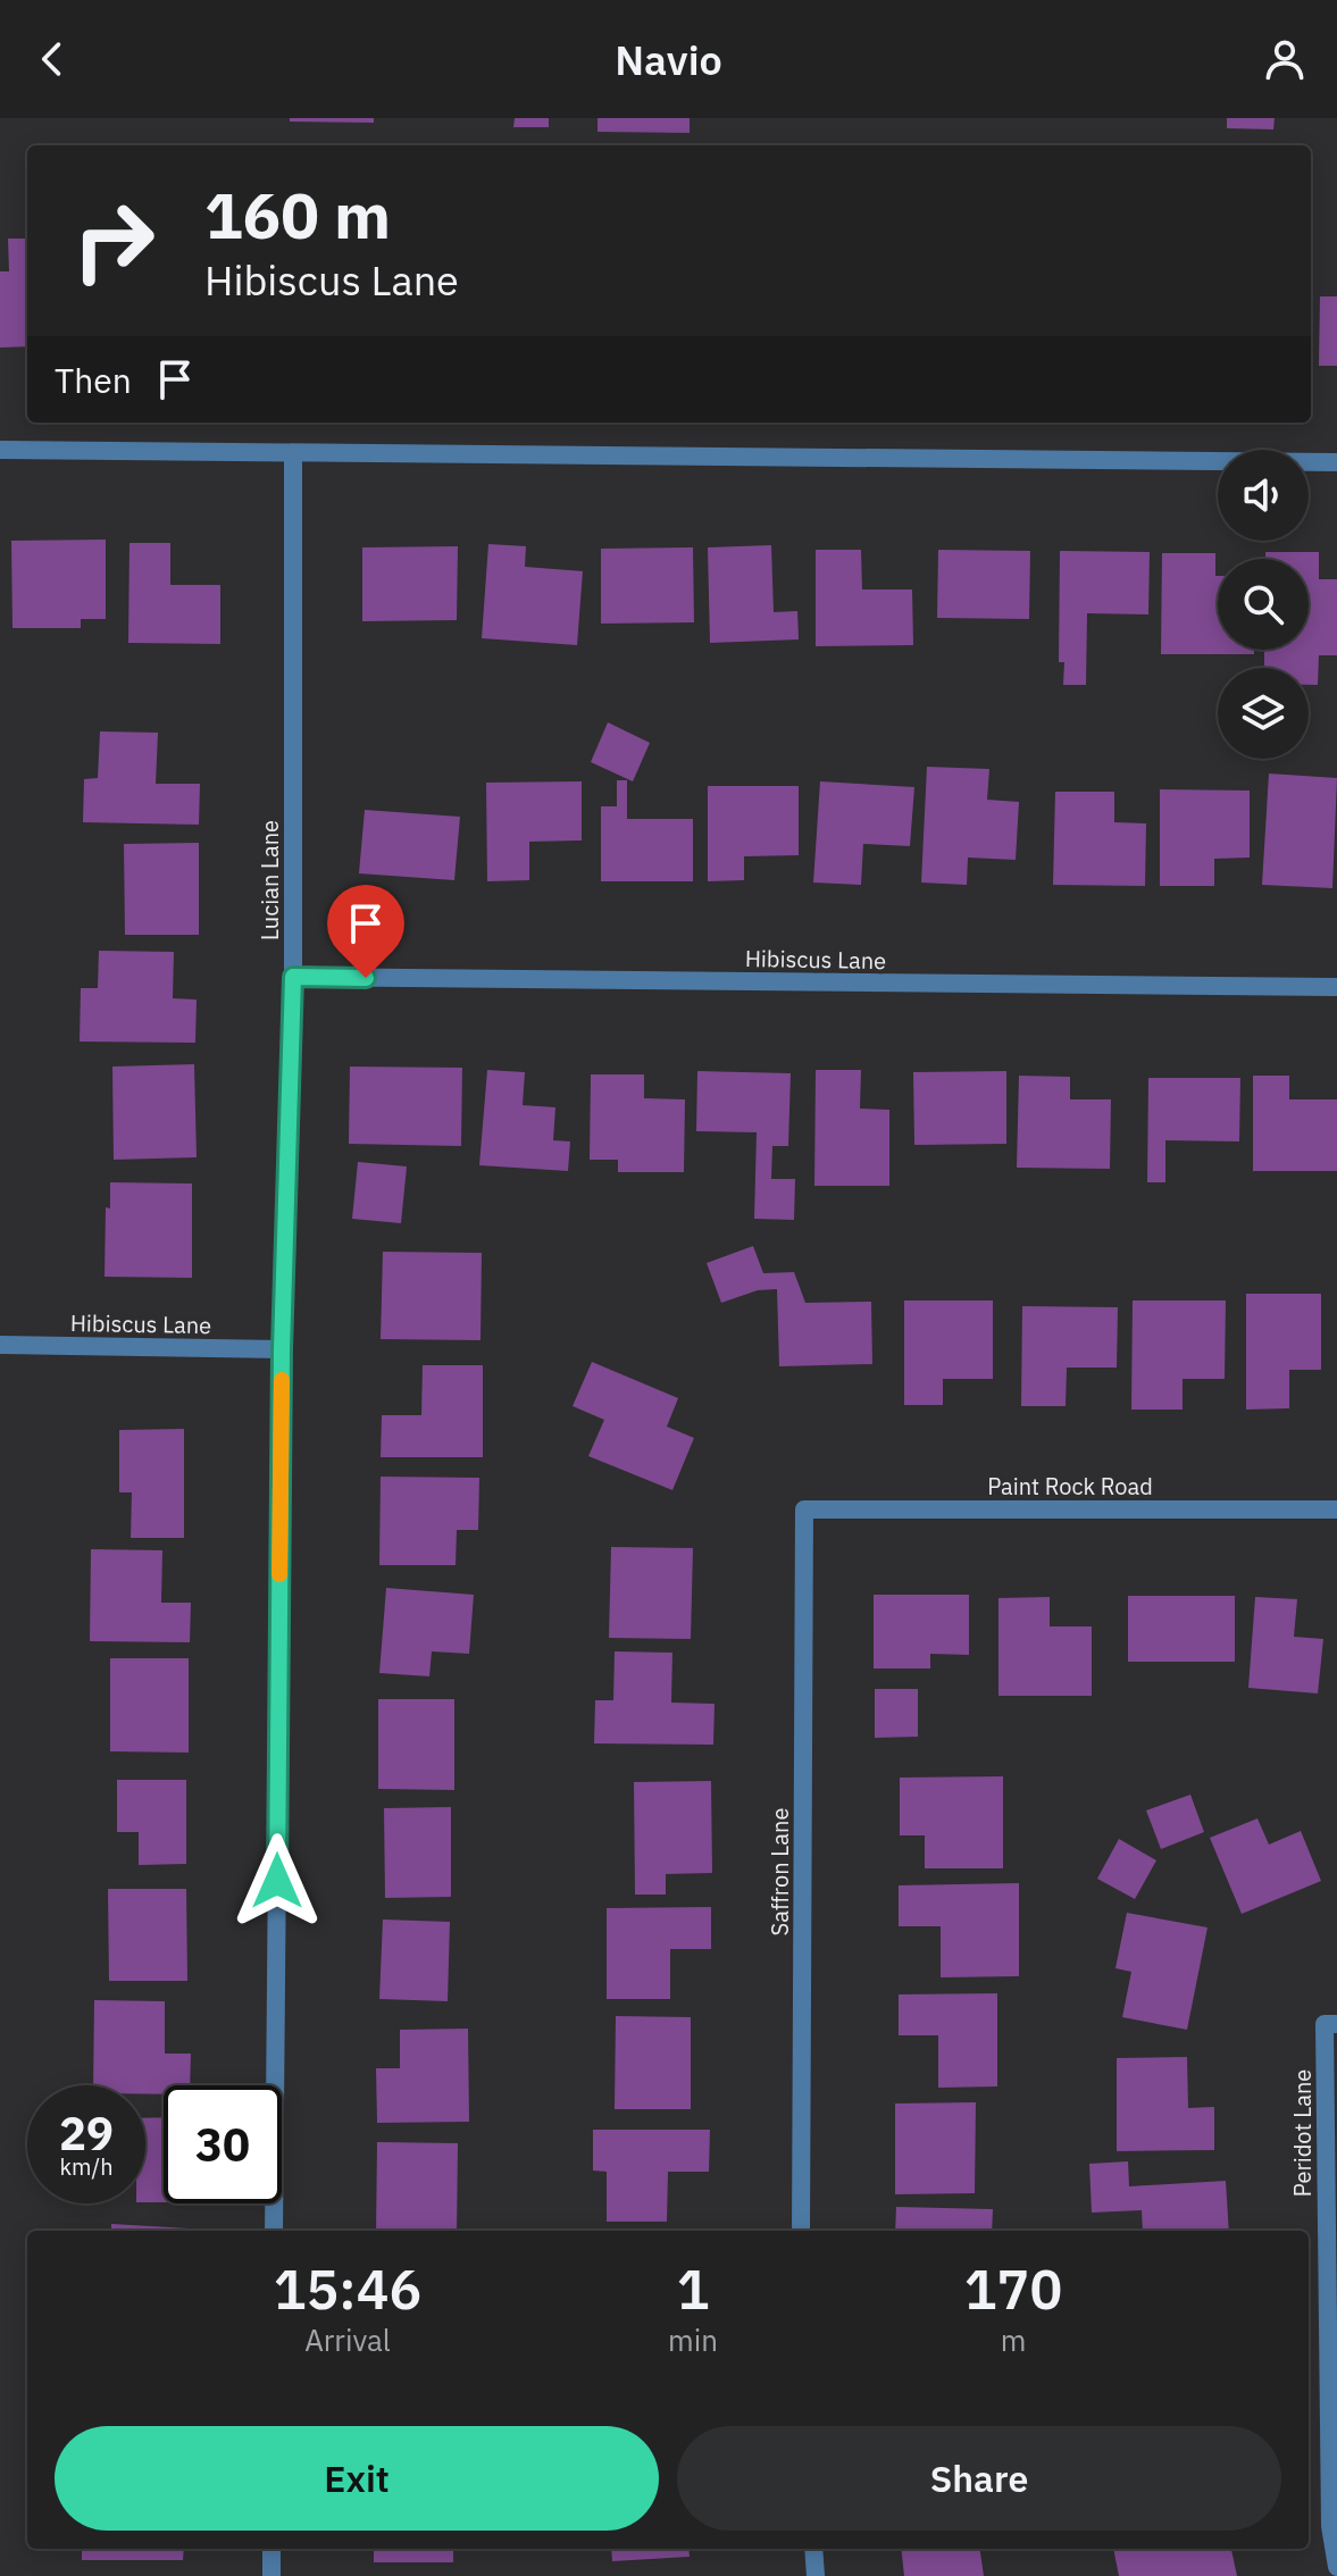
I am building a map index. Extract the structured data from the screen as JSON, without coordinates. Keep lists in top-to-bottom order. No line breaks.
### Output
{"streets":{"street":["Lucian Lane","Hibiscus Lane","Paint Rock Road","Saffron Lane","Peridot Lane"]},"crossings":[["Lucian Lane","Hibiscus Lane"],["Paint Rock Road","Saffron Lane"]],"page":{"header":"Navio","turn":["160 m","Hibiscus Lane"],"then":"Then","speed":"29 km/h","limit":"30","eta":["15:46","Arrival","1","min","170","m"],"buttons":["Exit","Share"]}}
